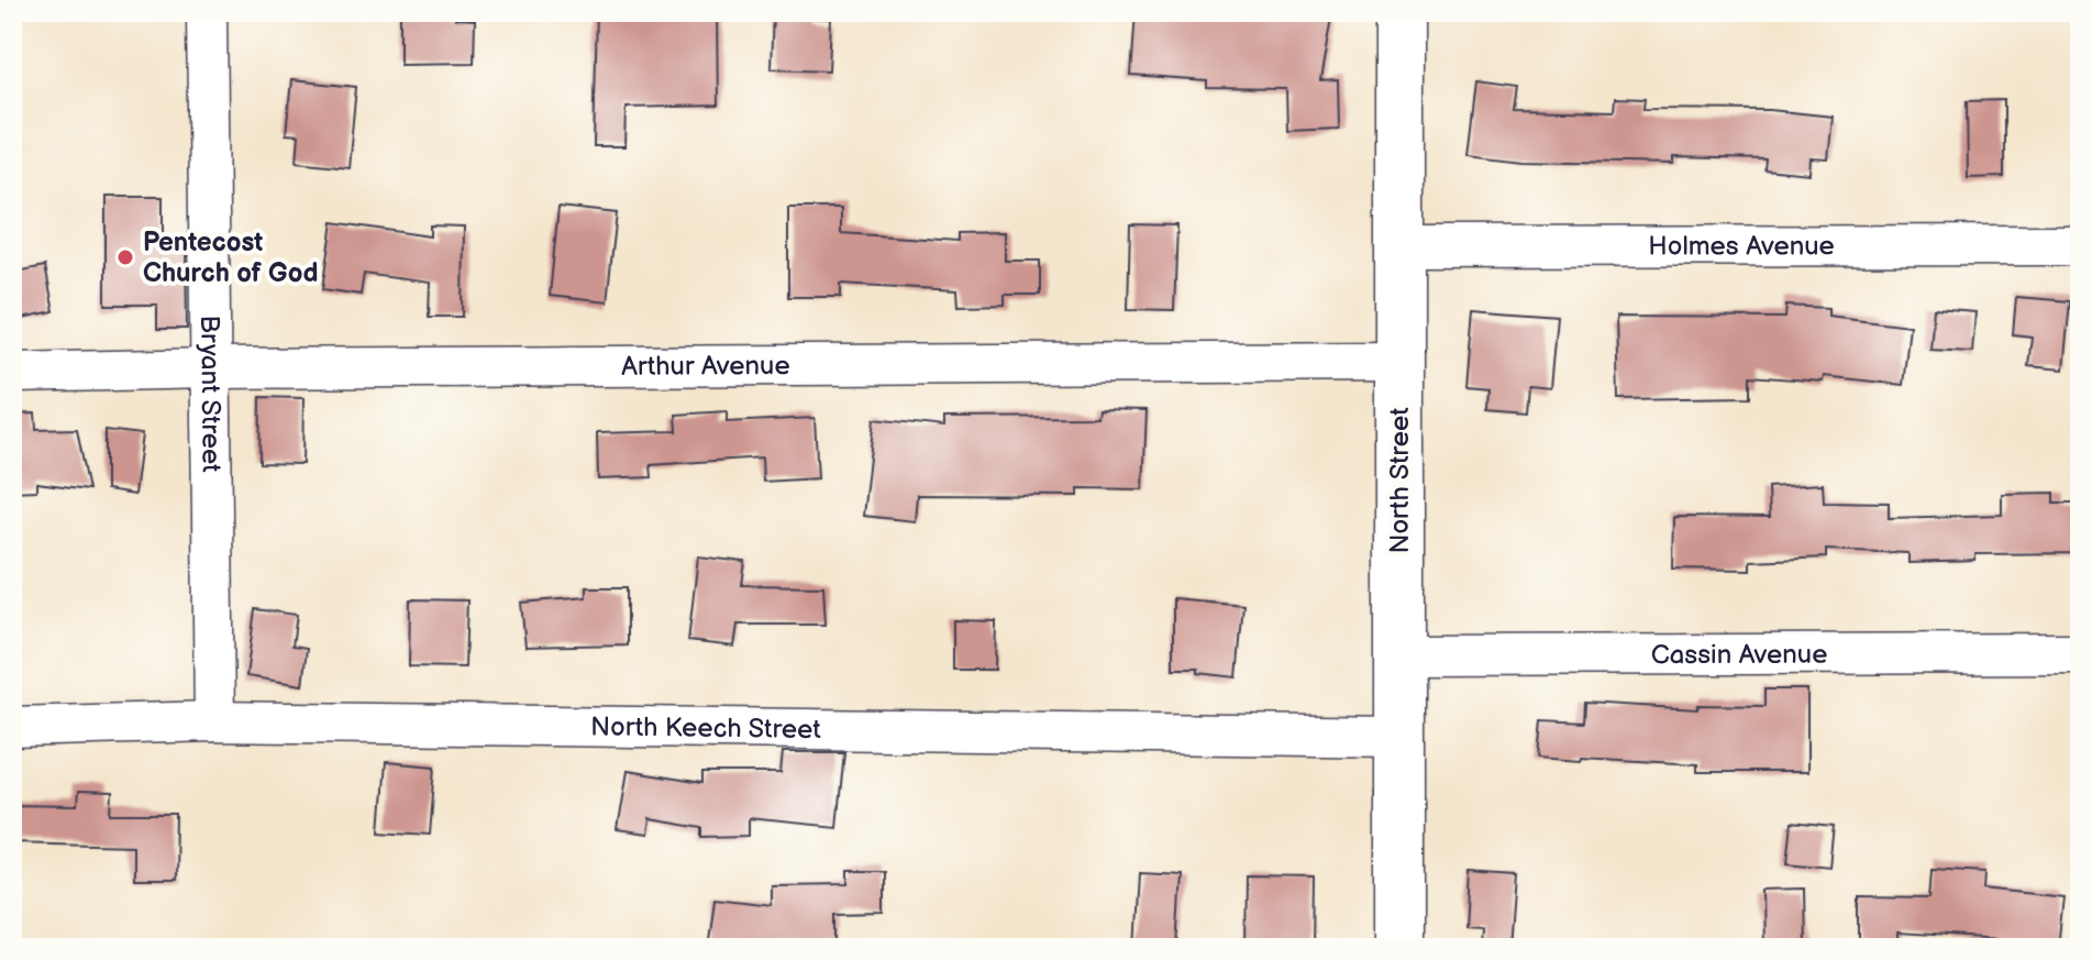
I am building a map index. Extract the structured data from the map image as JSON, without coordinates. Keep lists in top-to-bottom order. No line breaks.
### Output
{"streets":{"street":["Holmes Avenue","Arthur Avenue","Bryant Street","North Street","Cassin Avenue","North Keech Street"]},"crossings":[["Holmes Avenue","North Street"],["Arthur Avenue","Bryant Street"],["Arthur Avenue","North Street"],["Bryant Street","North Keech Street"],["North Street","Cassin Avenue"],["North Street","North Keech Street"]],"places":["Pentecost Church of God"]}
